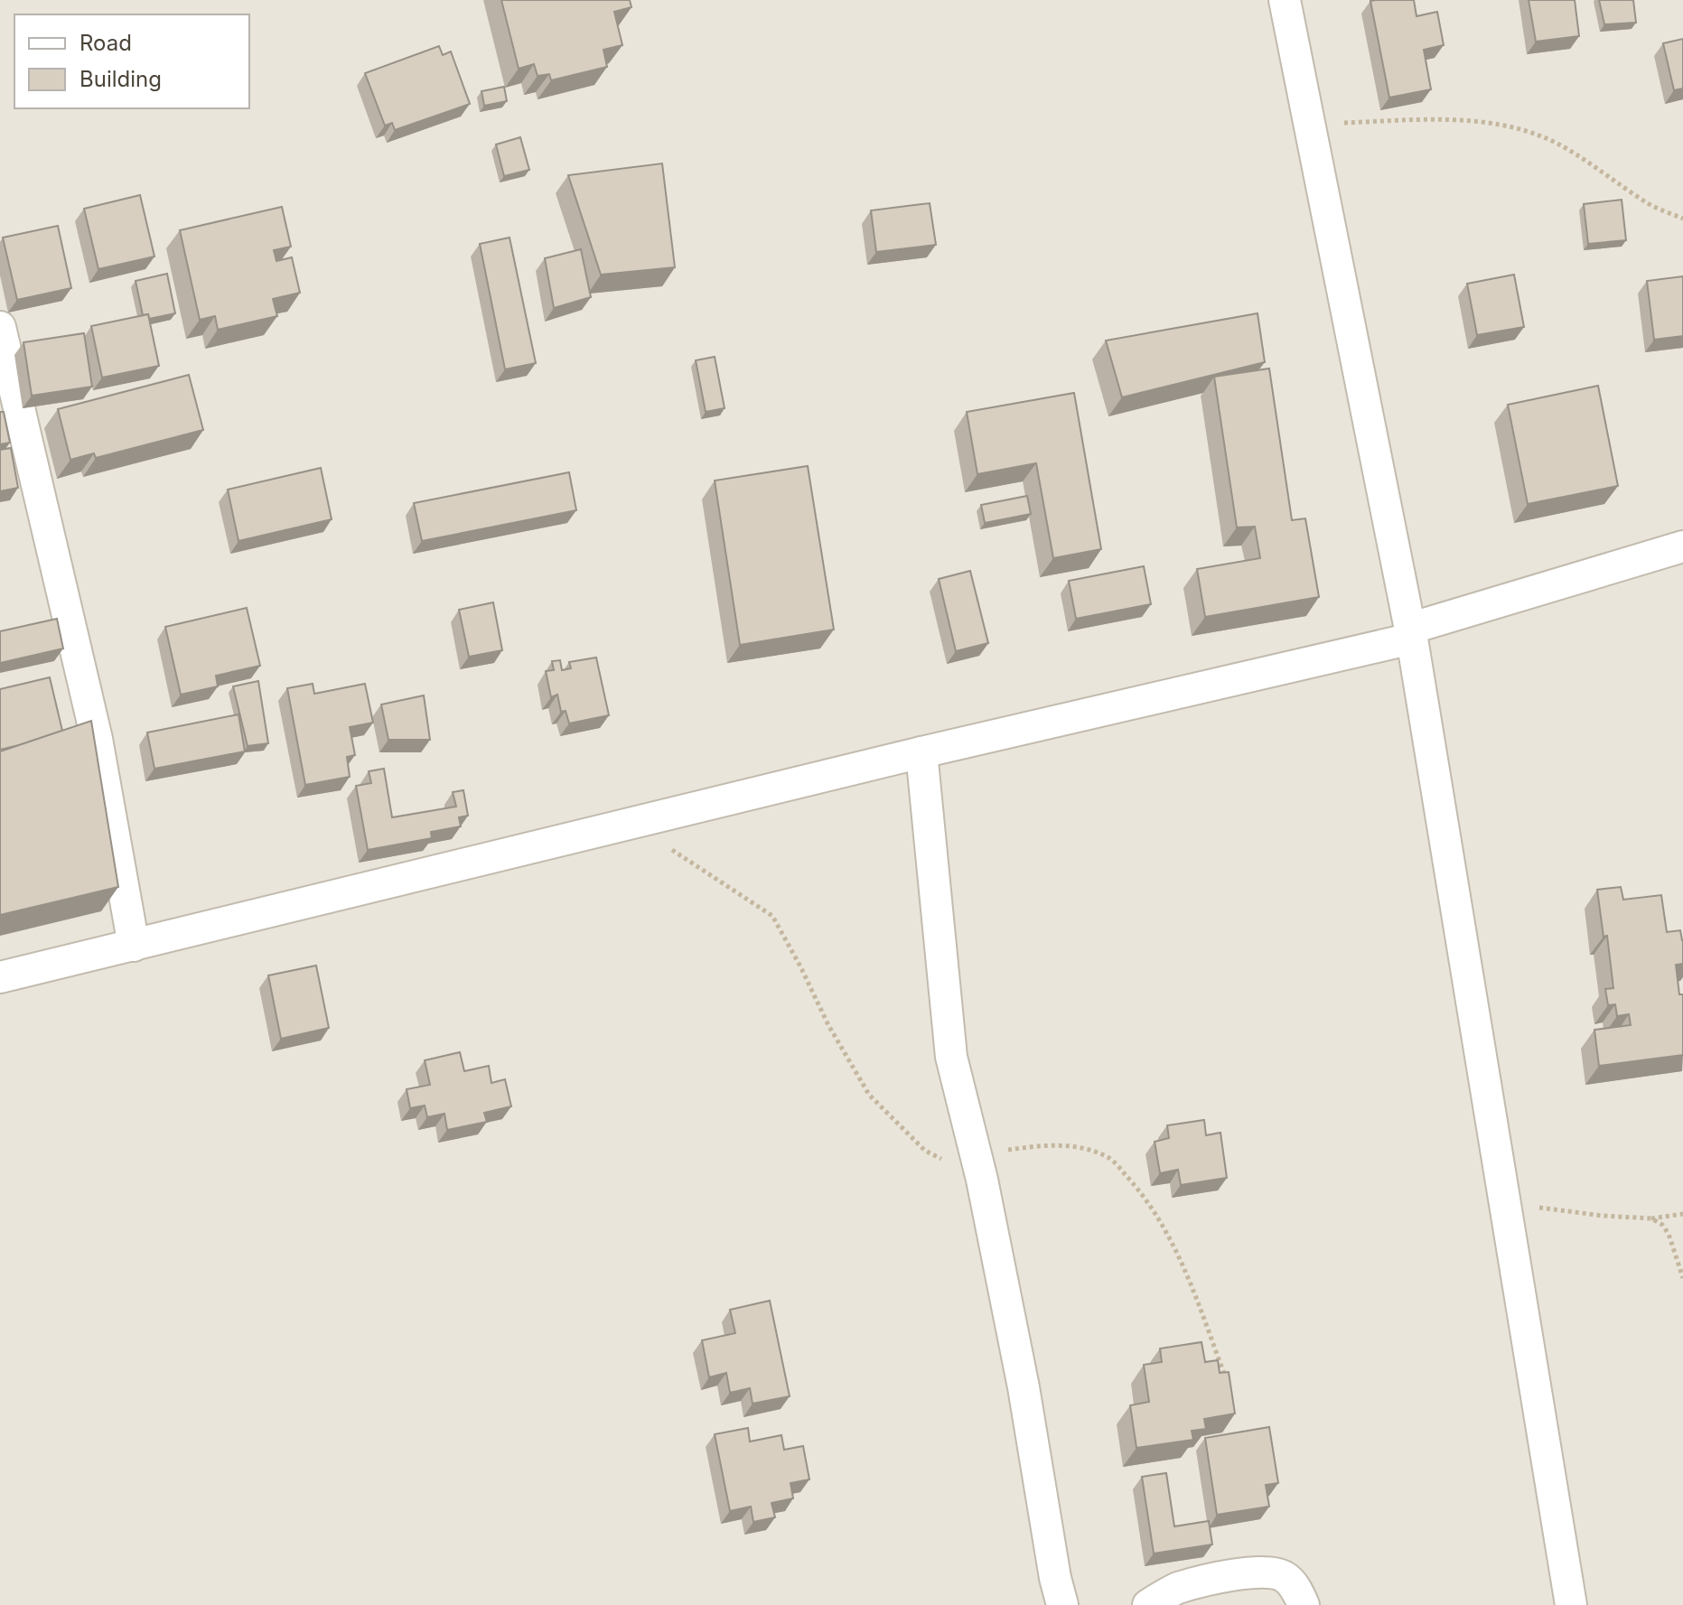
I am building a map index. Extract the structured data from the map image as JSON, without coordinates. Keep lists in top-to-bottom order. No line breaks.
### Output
{"legend":["Road","Building"]}
